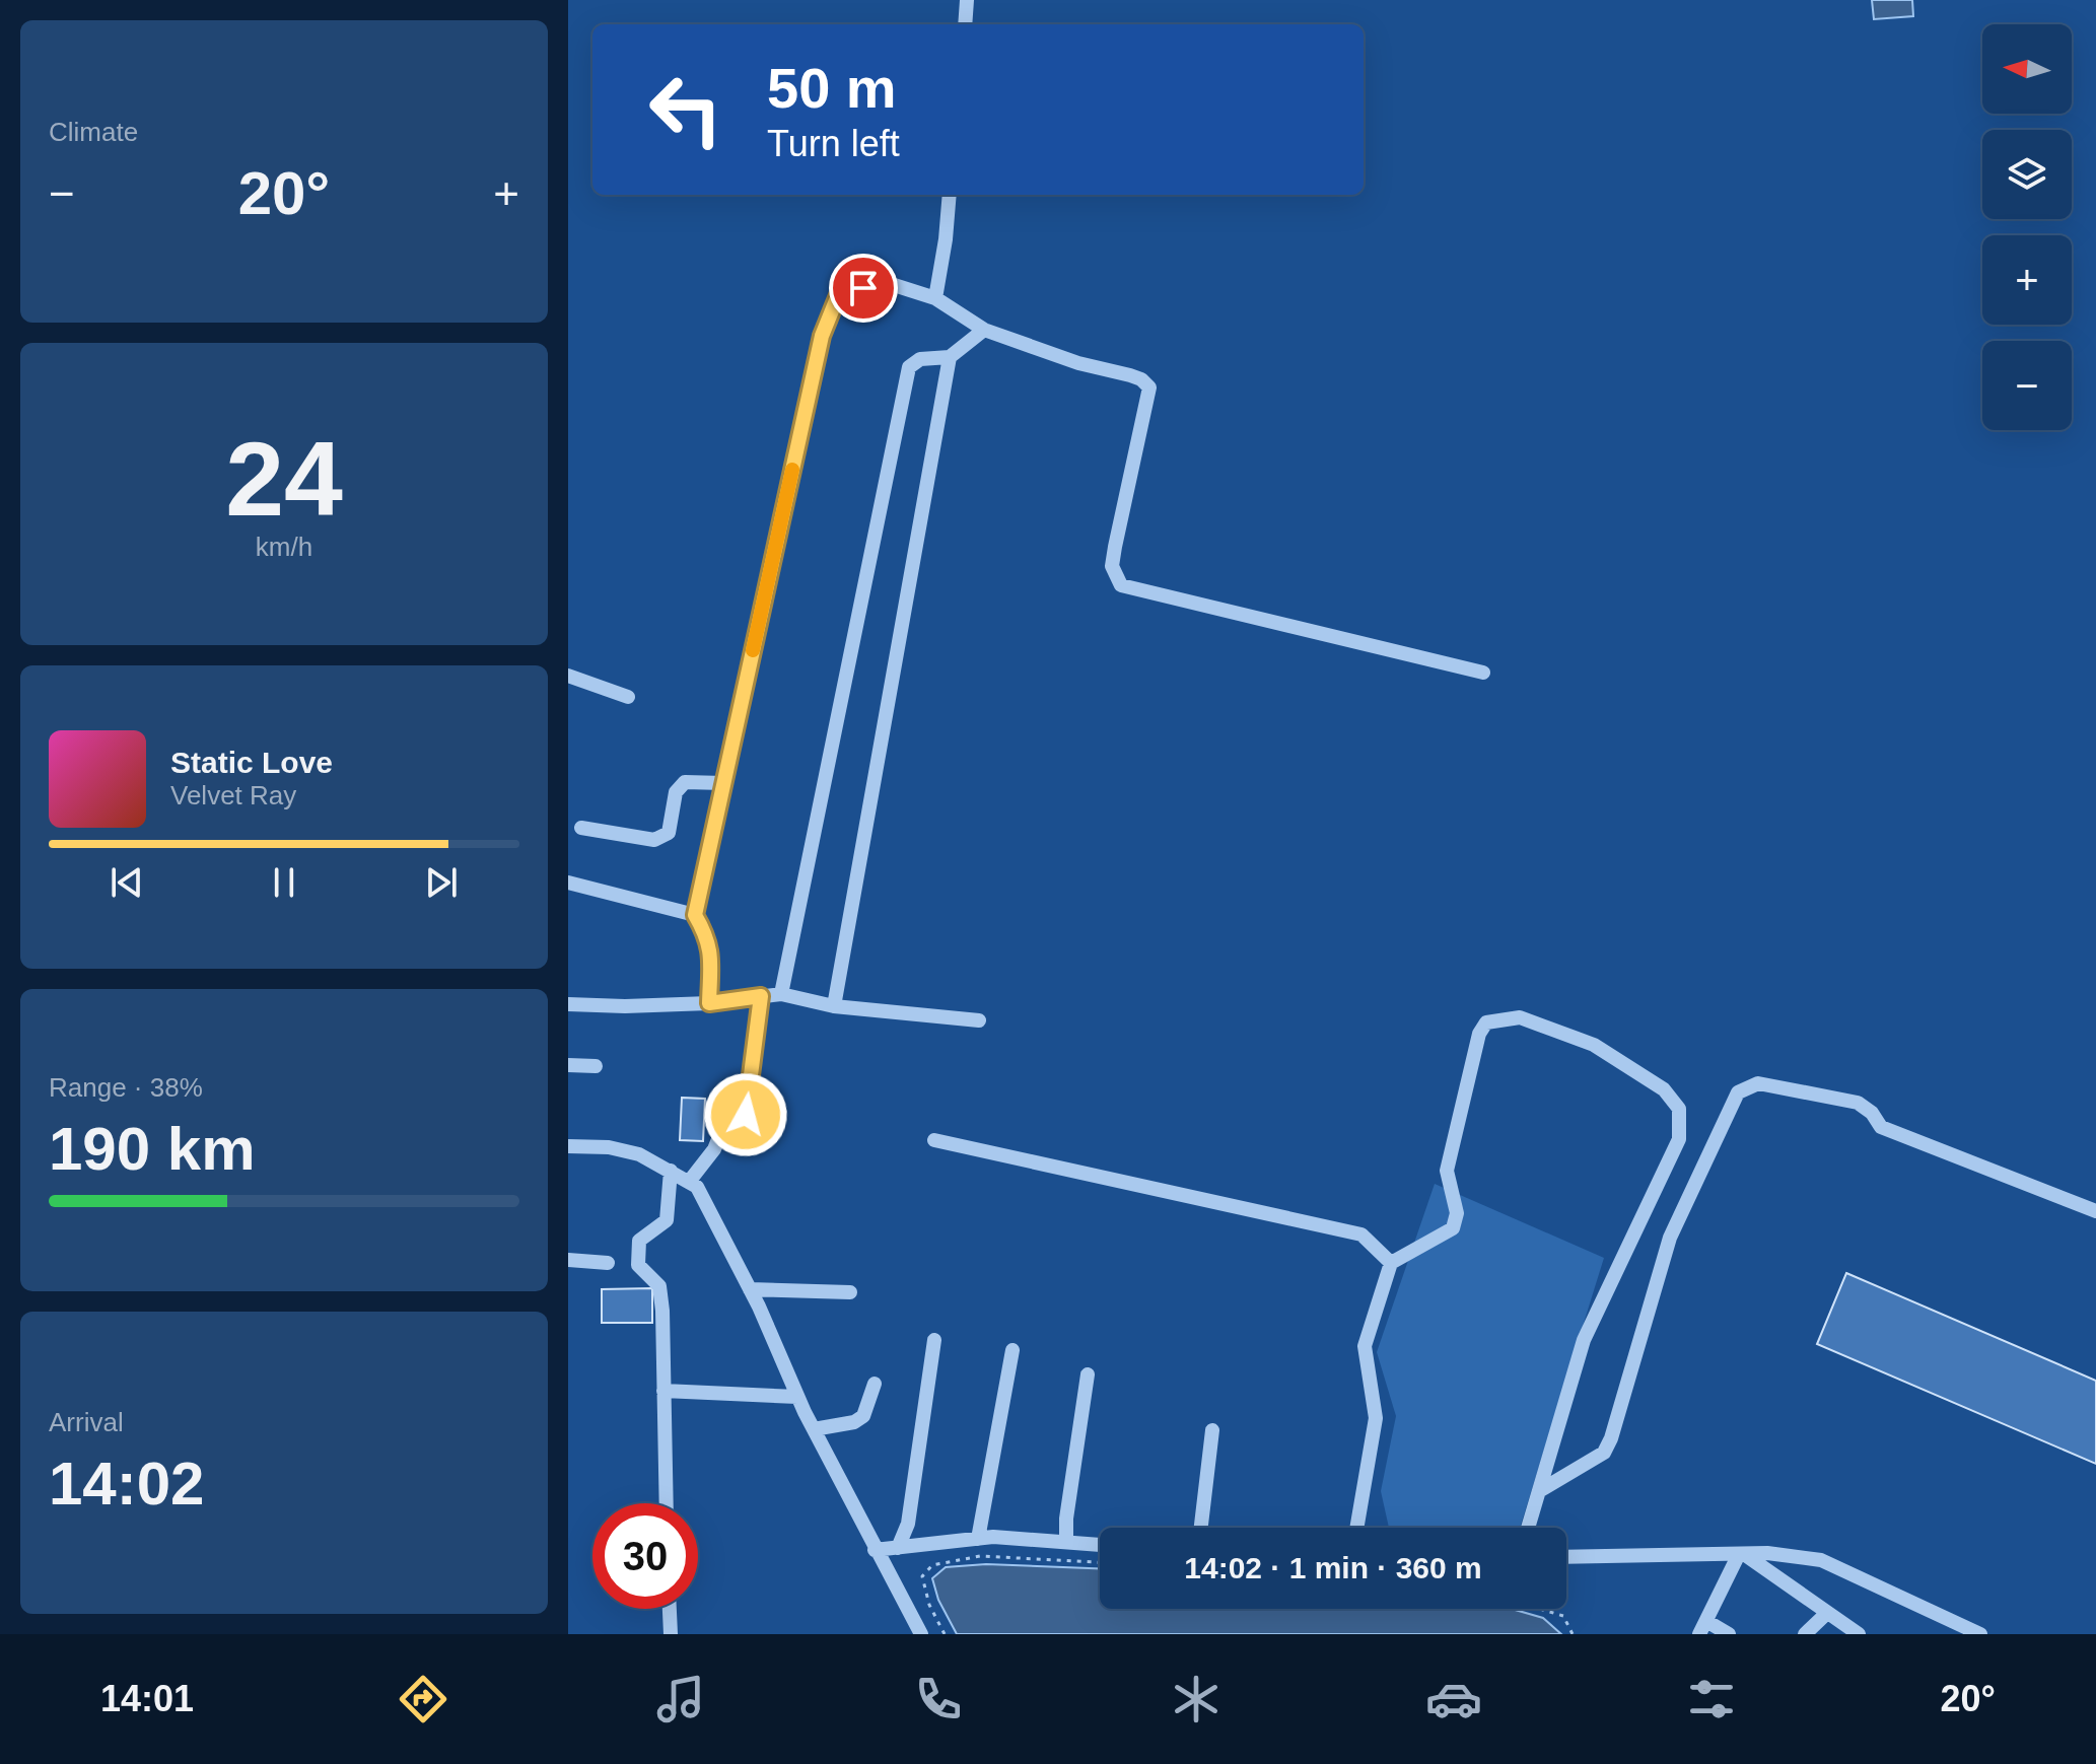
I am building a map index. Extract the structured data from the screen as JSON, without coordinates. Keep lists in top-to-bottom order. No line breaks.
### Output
{"north":"left","page":{"tile":["Climate",["24","km/h"],["Range · 38%","190 km"],["Arrival","14:02"]],"map_buttons":["+","−"],"turn":["50 m","Turn left"],"heat":["−","20°","+"],"song":["Static Love","Velvet Ray"],"limit":"30","trip":"14:02 · 1 min · 360 m","tabs":["14:01","20°"]}}
